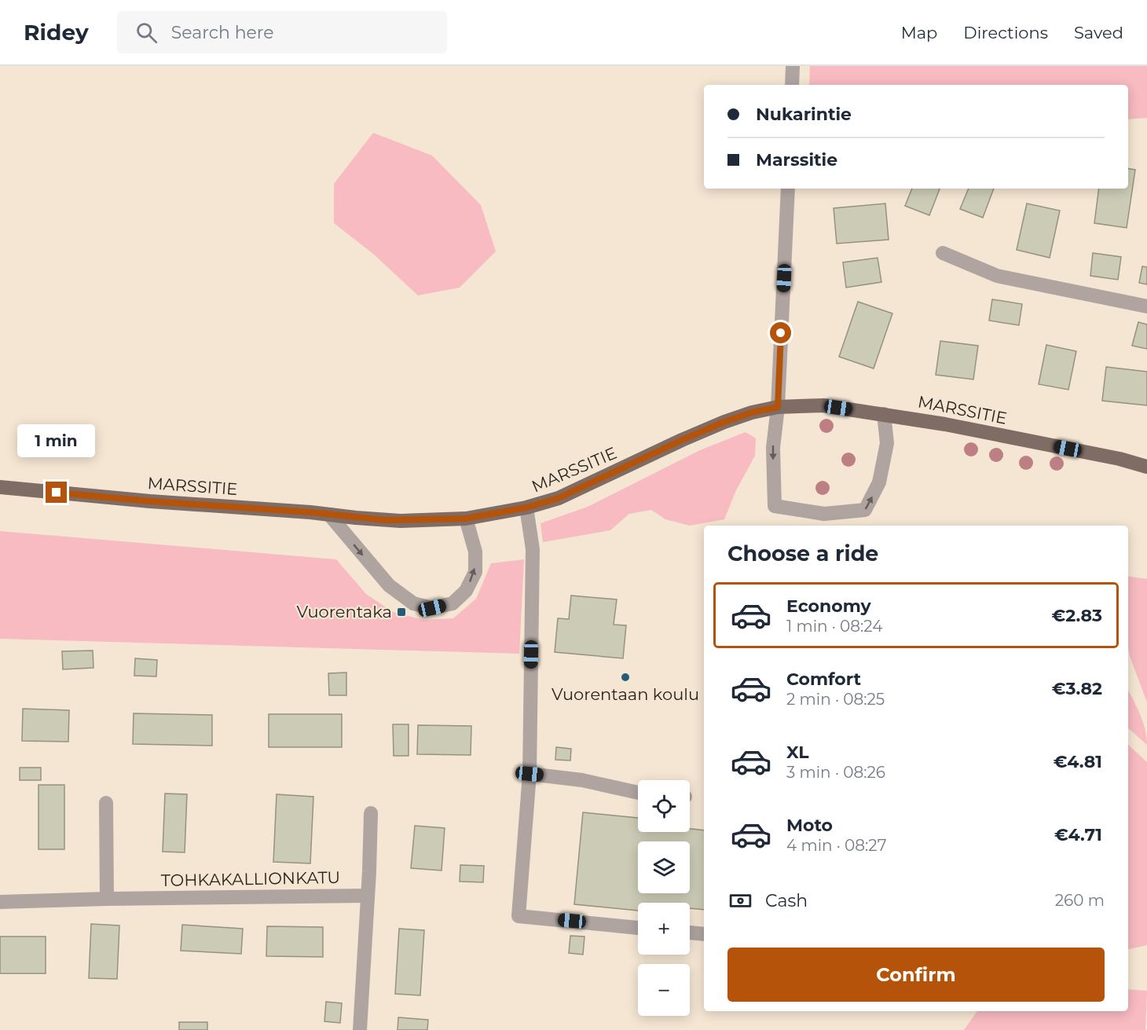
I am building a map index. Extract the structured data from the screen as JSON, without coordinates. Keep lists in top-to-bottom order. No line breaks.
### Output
{"streets":{"main road":["MARSSITIE"],"street":["TOHKAKALLIONKATU"]},"places":{"transit":["Vuorentaka"],"other":["Vuorentaan koulu"]},"page":{"header":"Ridey","search":"Search here","nav":["Map","Directions","Saved"],"banner":["Nukarintie","Marssitie"],"bubble":"1 min","heading":"Choose a ride","list":[{"name":"Economy","note":"1 min · 08:24","value":"€2.83"},{"name":"Comfort","note":"2 min · 08:25","value":"€3.82"},{"name":"XL","note":"3 min · 08:26","value":"€4.81"},{"name":"Moto","note":"4 min · 08:27","value":"€4.71"}],"map_buttons":["+","−"],"pay":["Cash","260 m"],"buttons":"Confirm"}}
